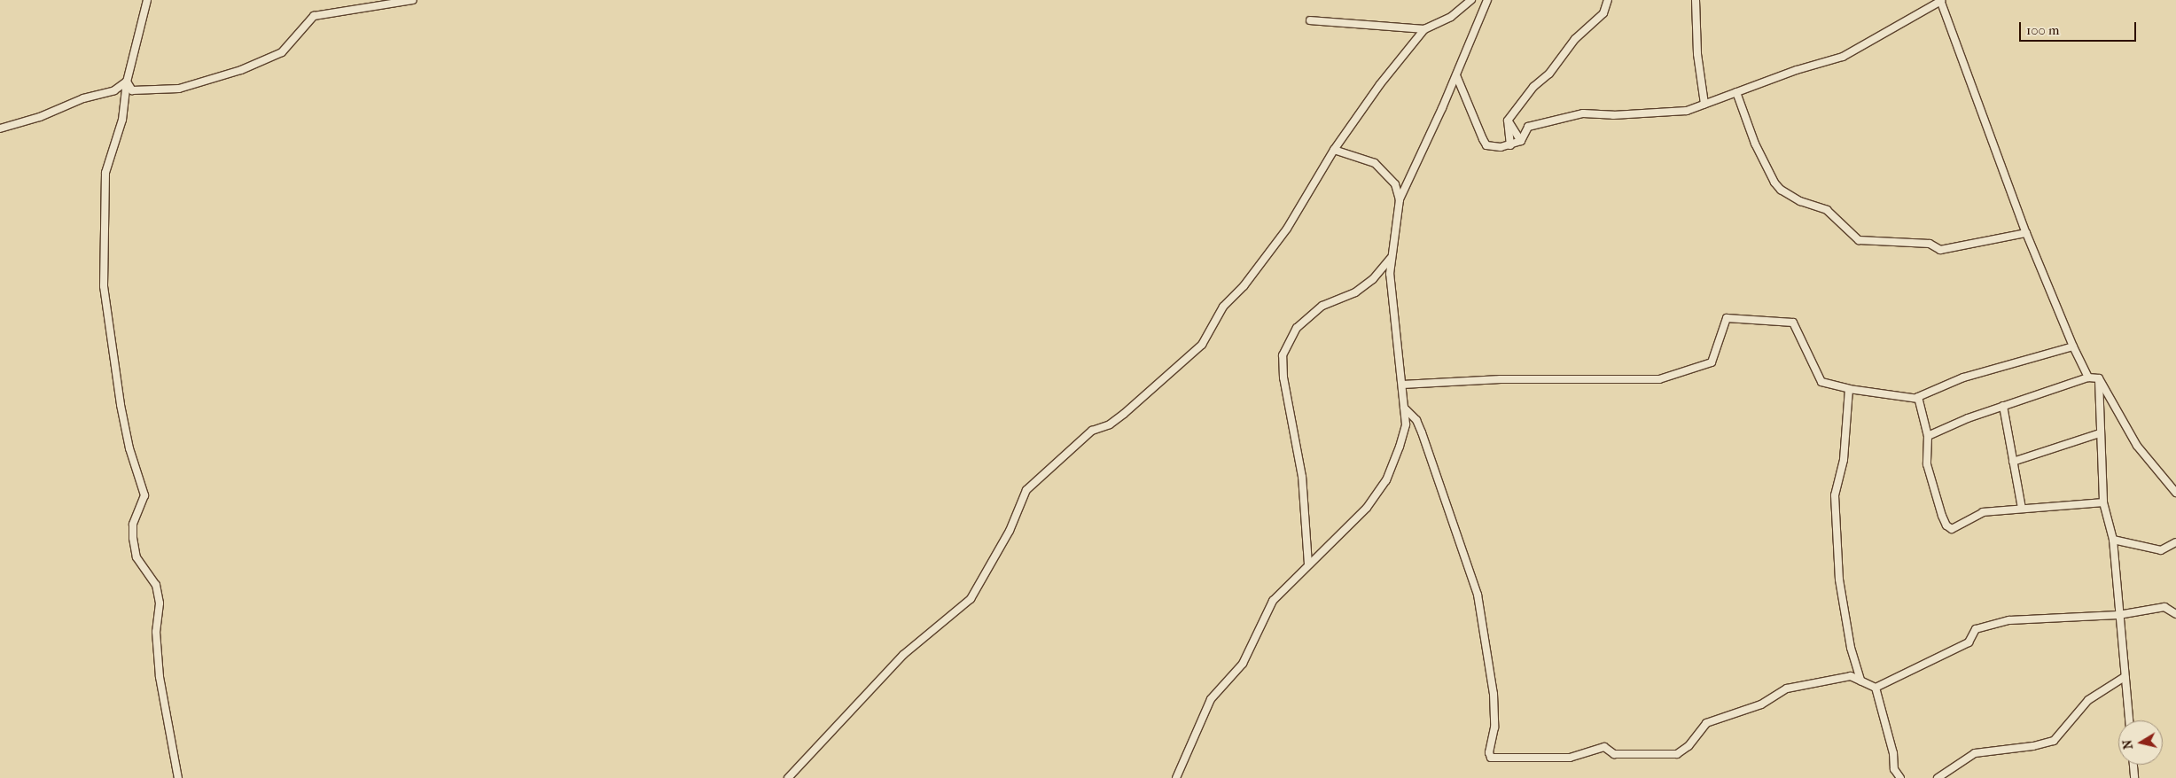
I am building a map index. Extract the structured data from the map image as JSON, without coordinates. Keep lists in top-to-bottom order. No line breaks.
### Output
{"scale_bar":"100 m","north":"left"}
